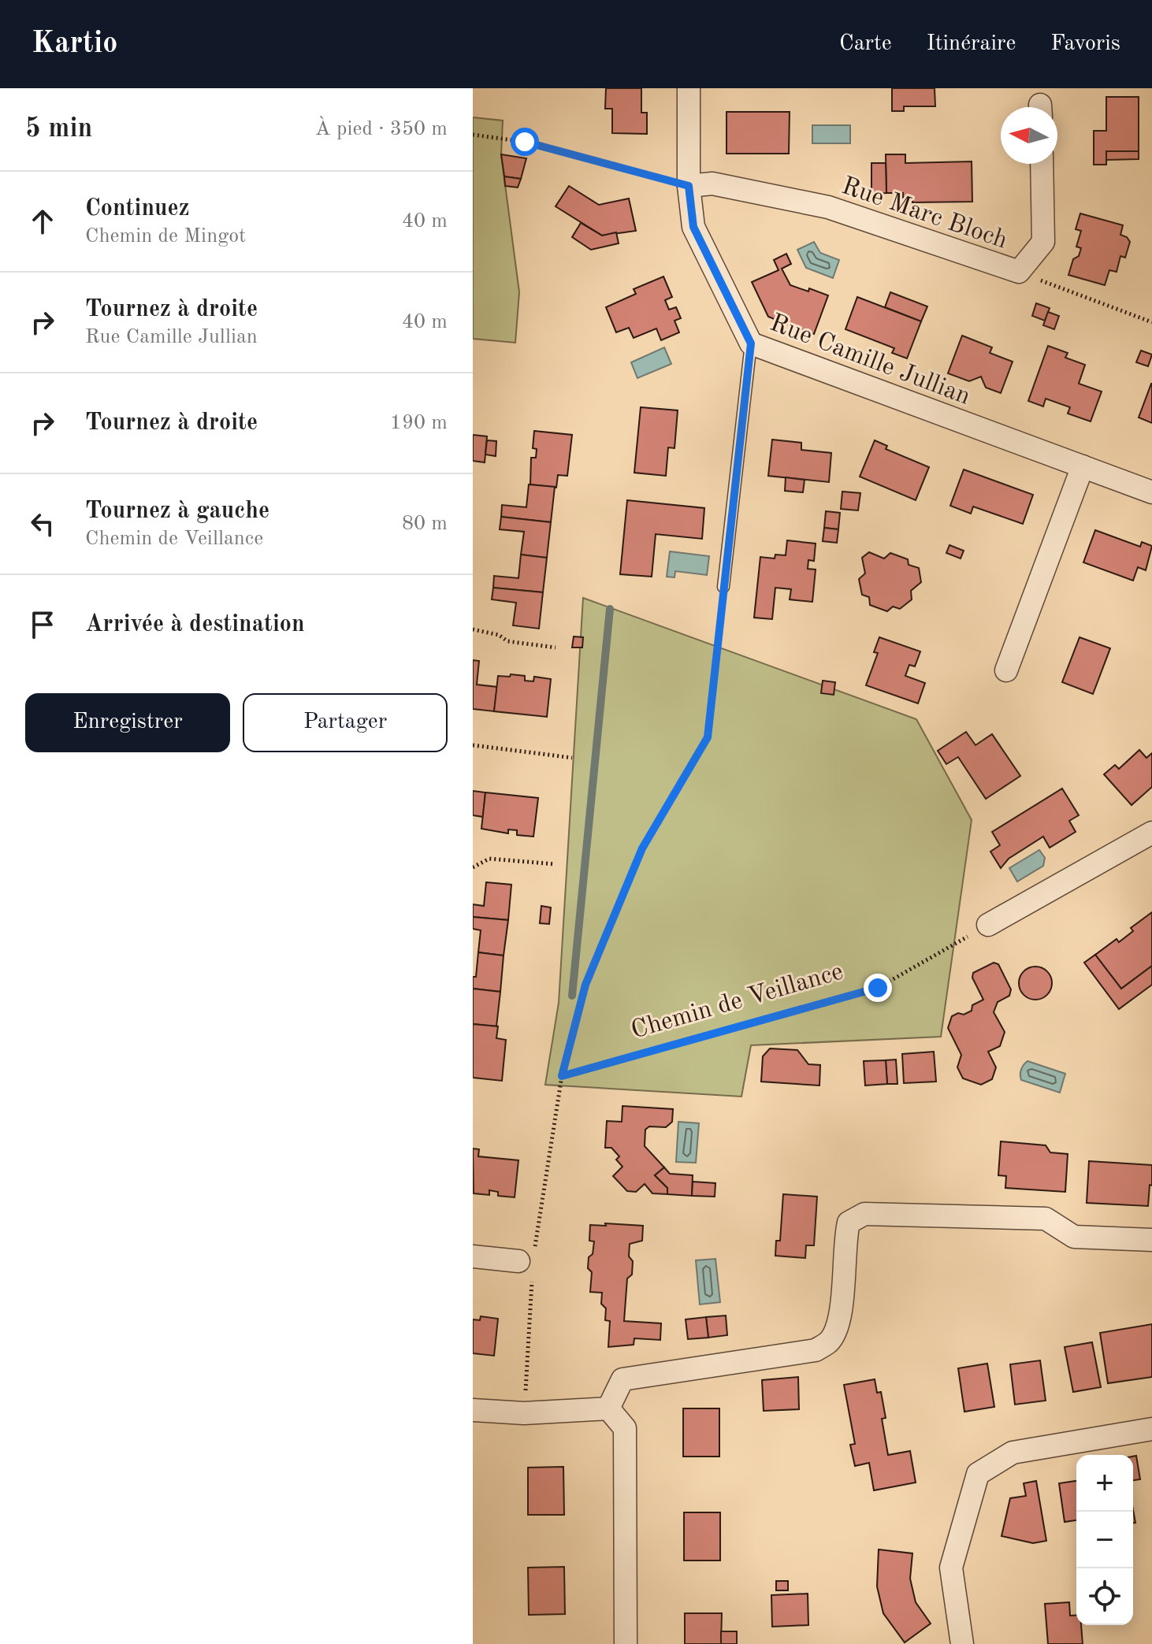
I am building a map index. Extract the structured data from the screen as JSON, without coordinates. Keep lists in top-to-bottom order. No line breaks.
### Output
{"streets":{"street":["Rue Marc Bloch","Rue Camille Jullian"],"path":["Chemin de Veillance"]},"crossings":[["Rue Marc Bloch","Rue Camille Jullian"]],"north":"left","page":{"header":"Kartio","nav":["Carte","Itinéraire","Favoris"],"heading":["5 min","À pied · 350 m"],"list":[["Continuez","Chemin de Mingot","40 m"],["Tournez à droite","Rue Camille Jullian","40 m"],["Tournez à droite","190 m"],["Tournez à gauche","Chemin de Veillance","80 m"],"Arrivée à destination"],"buttons":["Enregistrer","Partager"],"map_buttons":["+","−"]}}
